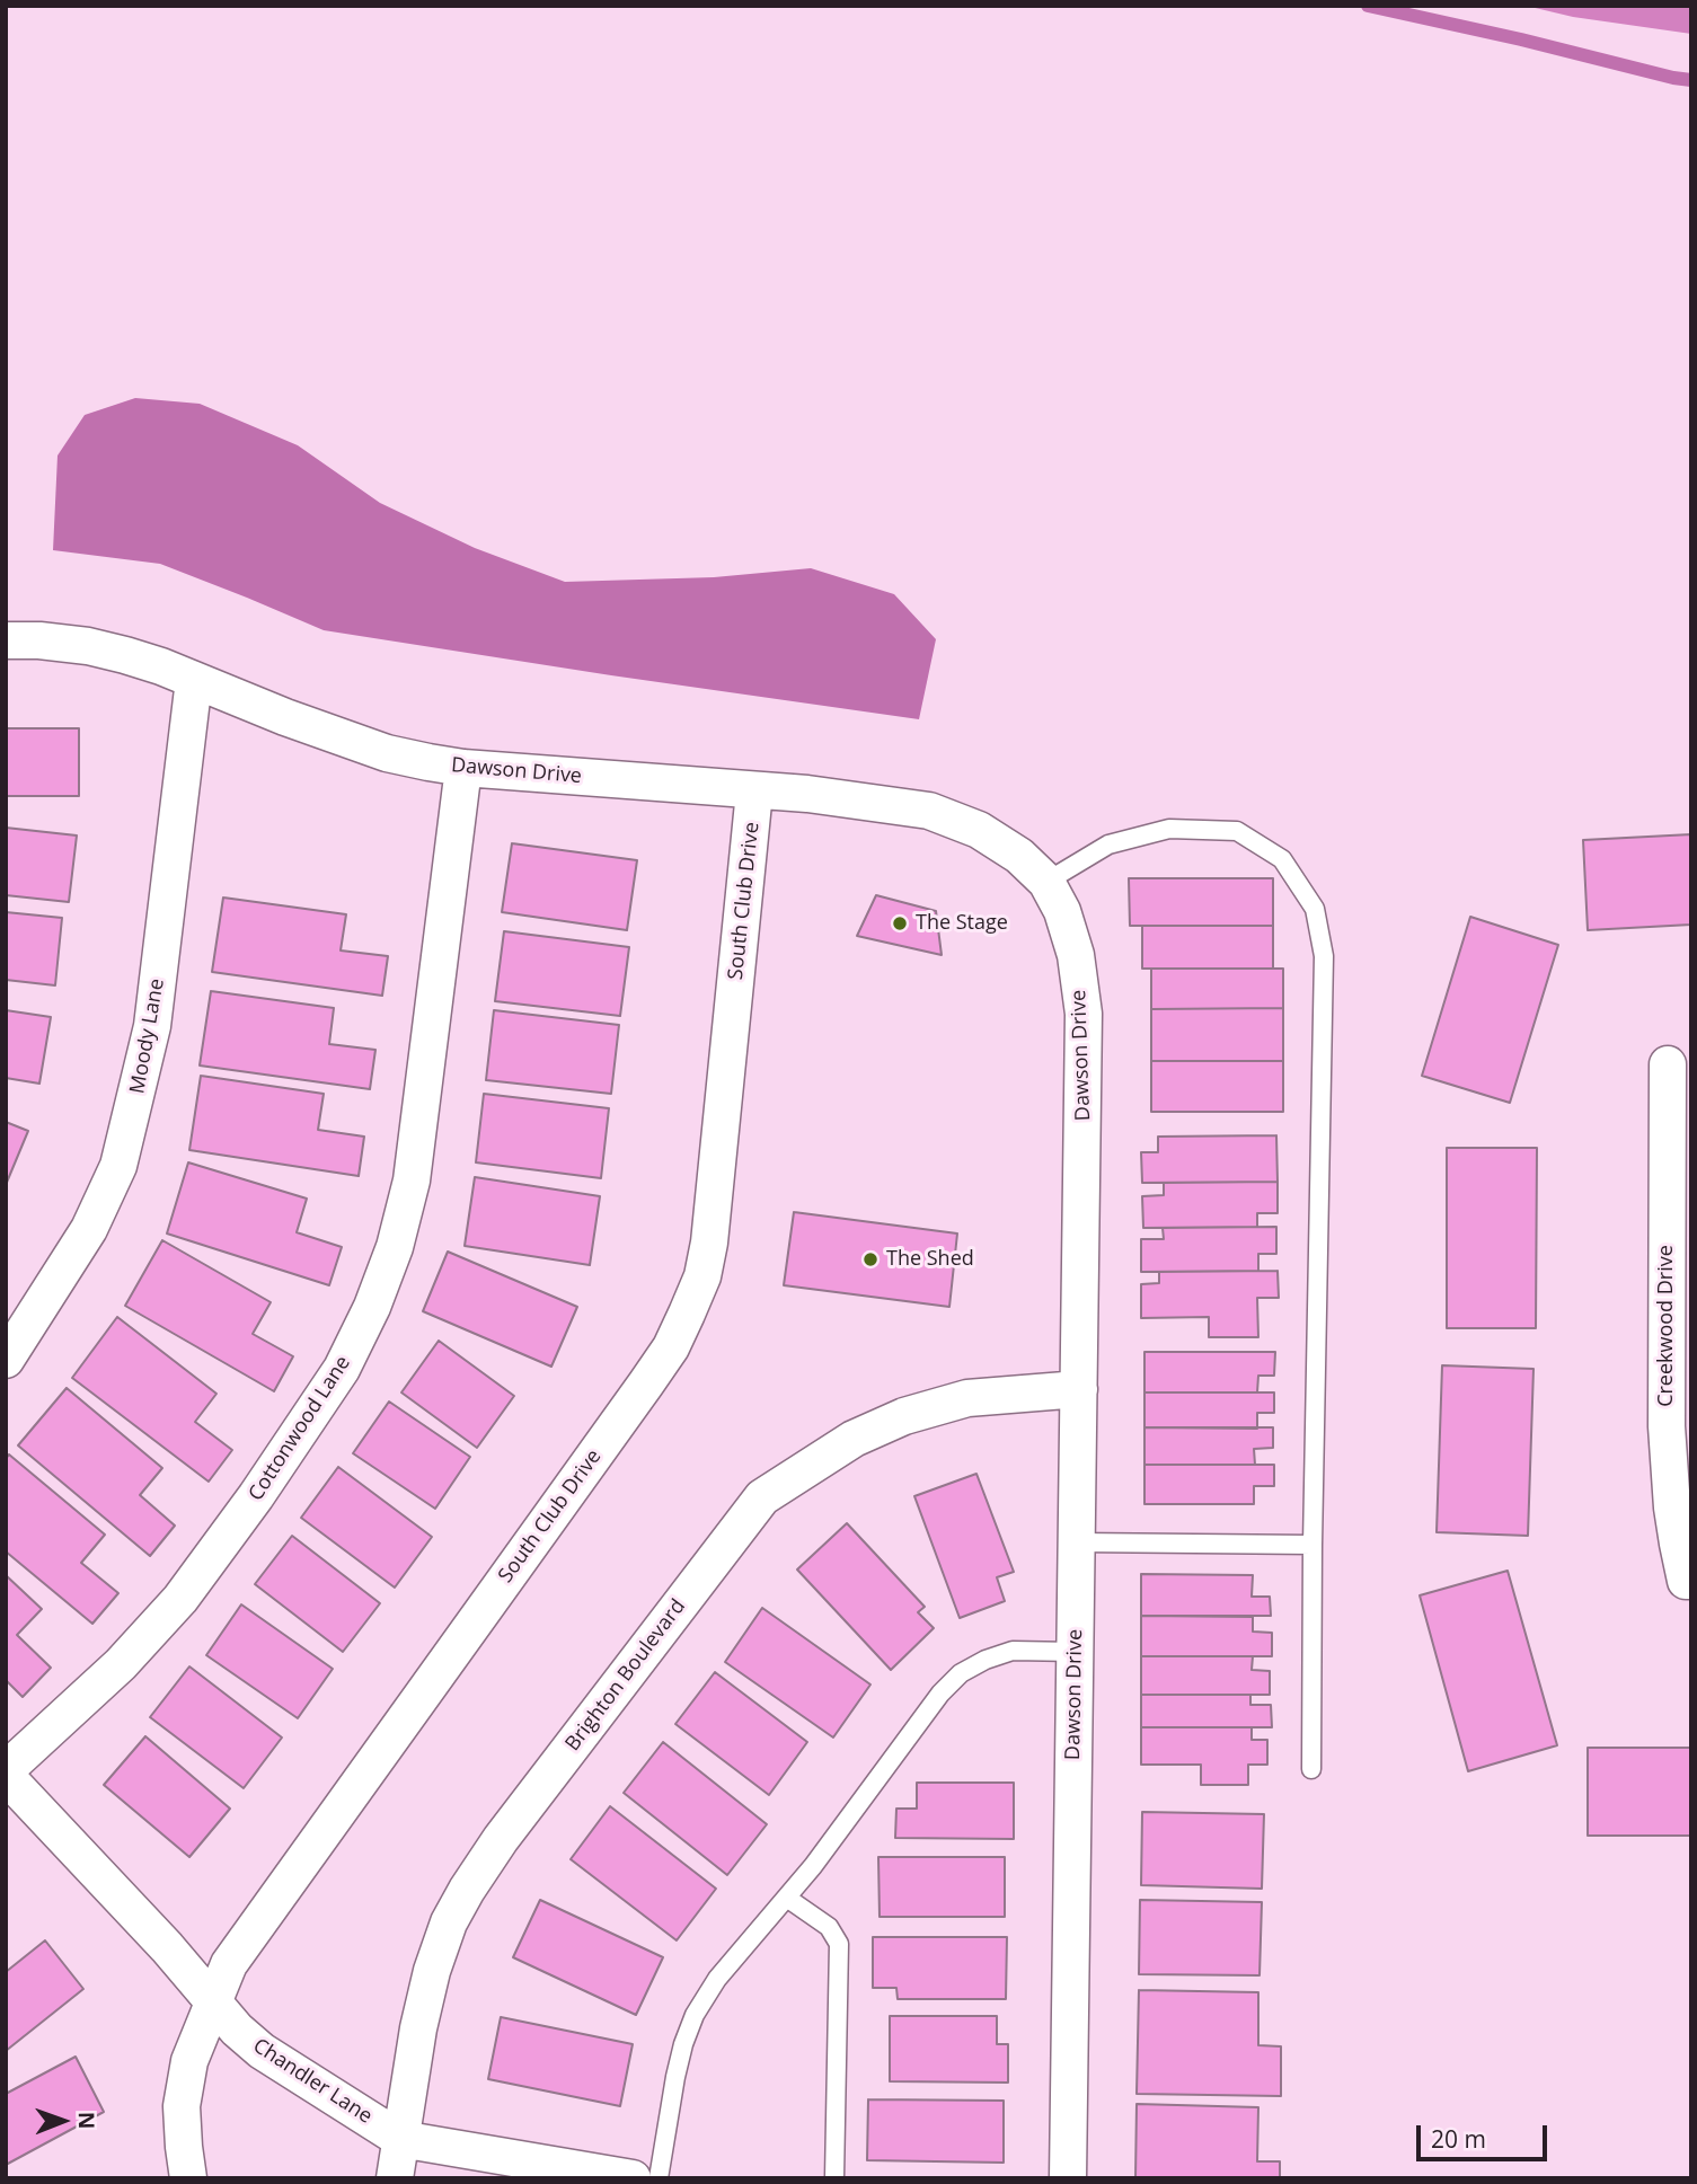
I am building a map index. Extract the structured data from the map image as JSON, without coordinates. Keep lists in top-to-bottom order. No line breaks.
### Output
{"streets":{"street":["Dawson Drive","South Club Drive","Moody Lane","Creekwood Drive","Cottonwood Lane","Brighton Boulevard","Chandler Lane"]},"crossings":[["Dawson Drive","South Club Drive"],["Dawson Drive","Moody Lane"],["Dawson Drive","Cottonwood Lane"],["Dawson Drive","Brighton Boulevard"],["South Club Drive","Chandler Lane"],["Cottonwood Lane","Chandler Lane"],["Brighton Boulevard","Chandler Lane"]],"places":["The Stage","The Shed"],"scale_bar":"20 m","north":"right"}
